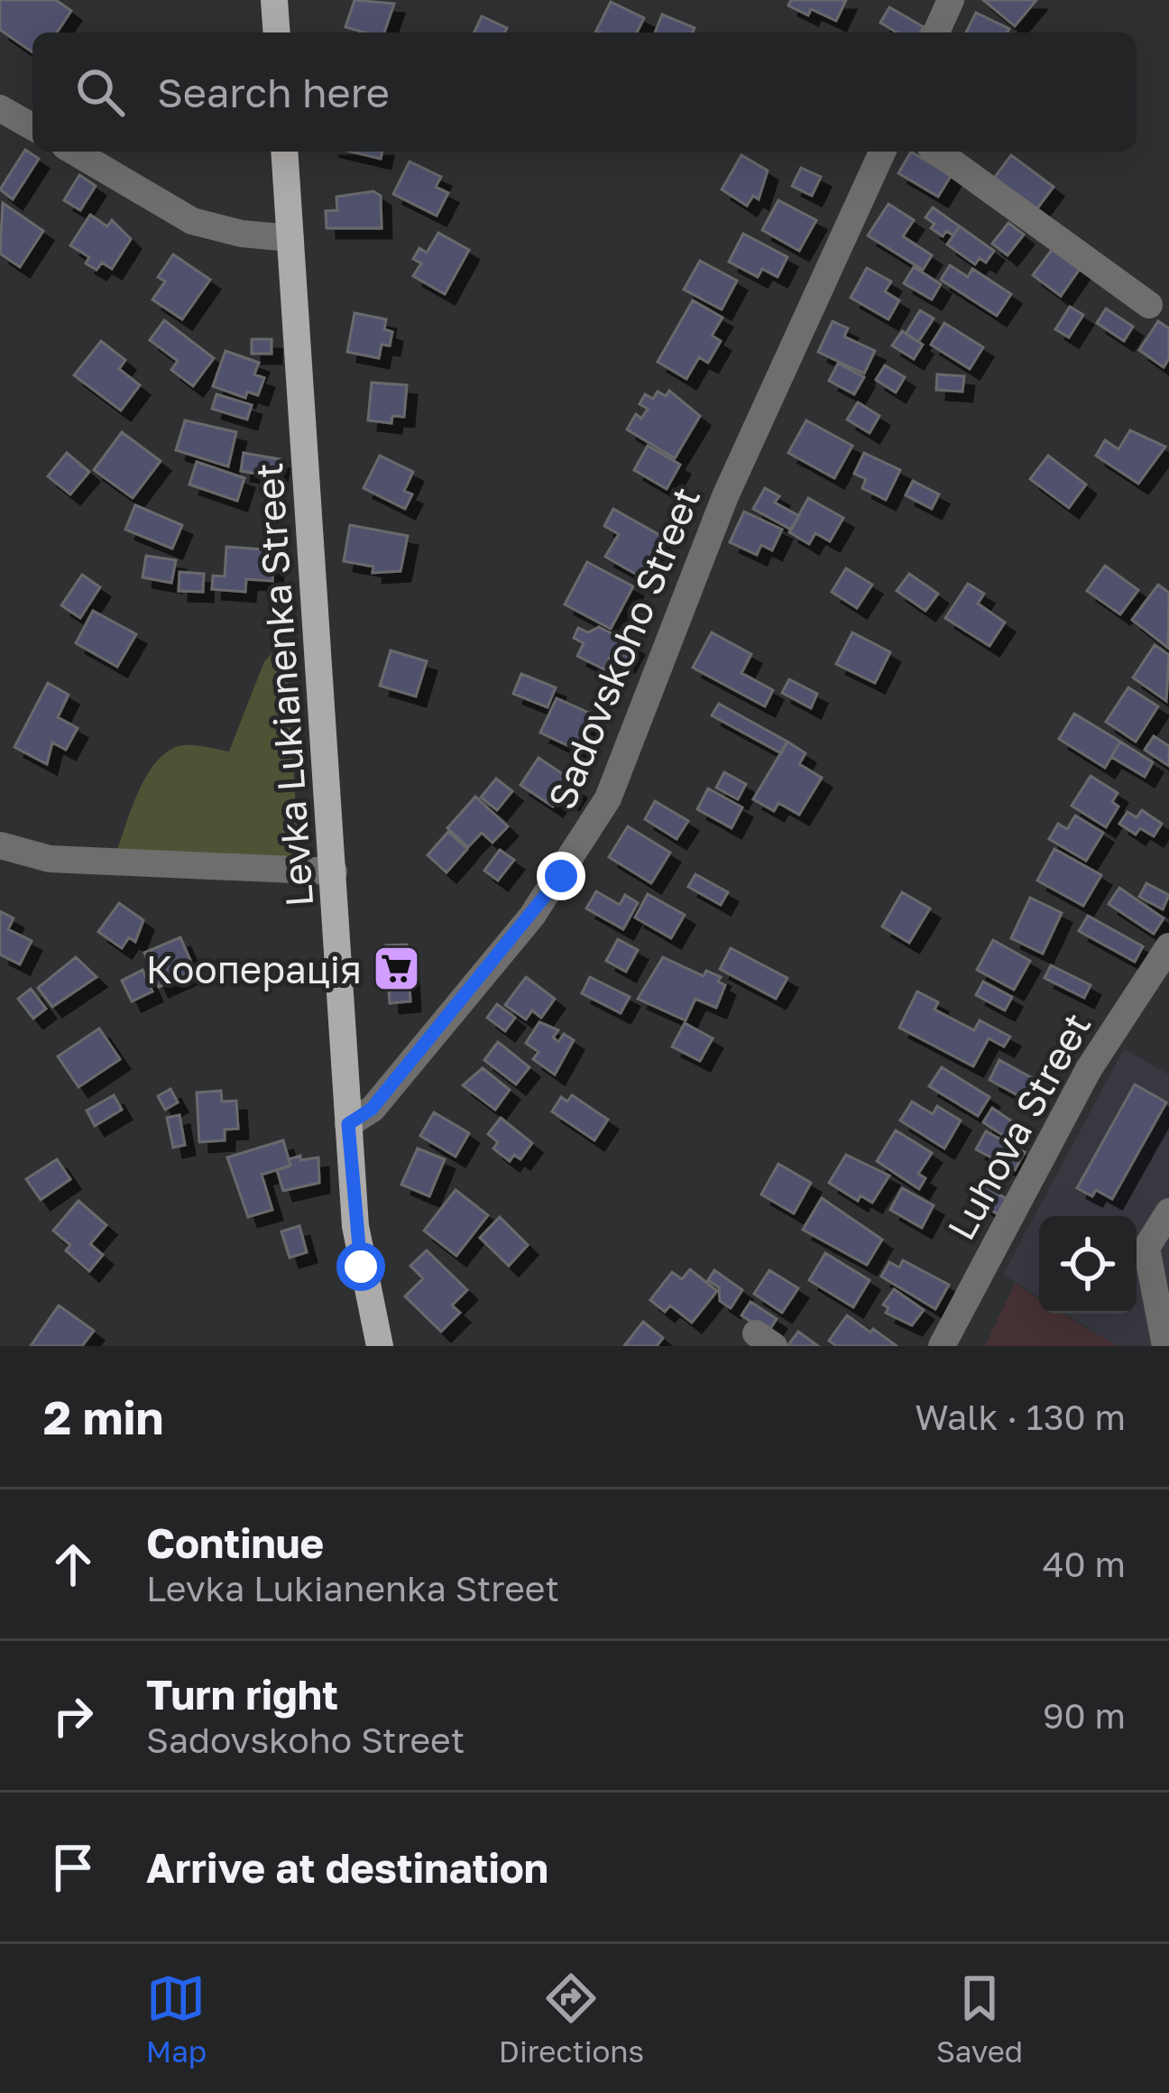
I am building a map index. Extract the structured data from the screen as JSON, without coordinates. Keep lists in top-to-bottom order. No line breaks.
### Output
{"streets":{"main road":["Levka Lukianenka Street"],"street":["Sadovskoho Street","Luhova Street"]},"crossings":[["Sadovskoho Street","Levka Lukianenka Street"]],"places":{"supermarket":["Кооперація"]},"page":{"search":"Search here","heading":["2 min","Walk · 130 m"],"list":[["Continue","Levka Lukianenka Street","40 m"],["Turn right","Sadovskoho Street","90 m"],"Arrive at destination"],"nav":["Map","Directions","Saved"]}}
